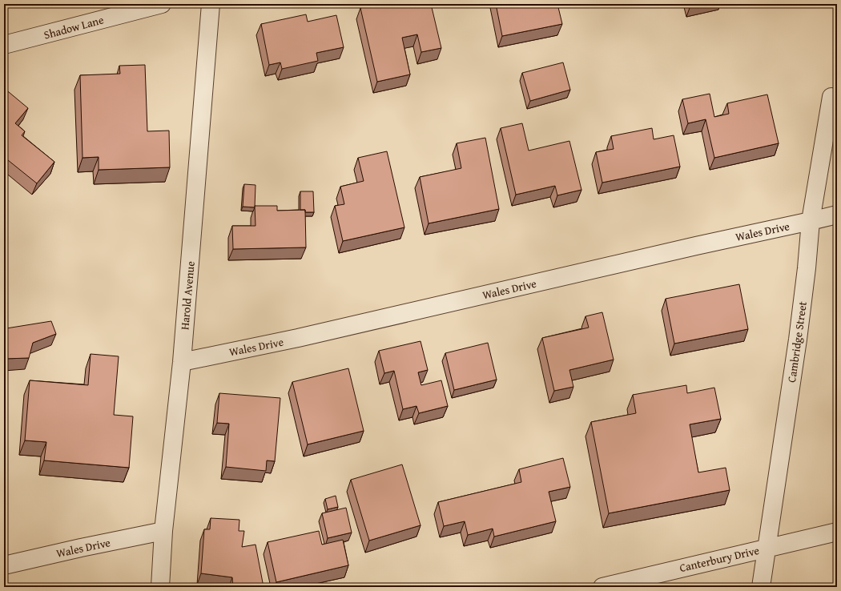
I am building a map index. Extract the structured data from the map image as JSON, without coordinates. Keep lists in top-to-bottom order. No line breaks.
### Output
{"streets":{"street":["Shadow Lane","Wales Drive","Harold Avenue","Cambridge Street","Canterbury Drive"]},"crossings":[["Wales Drive","Harold Avenue"],["Wales Drive","Cambridge Street"],["Cambridge Street","Canterbury Drive"]]}
